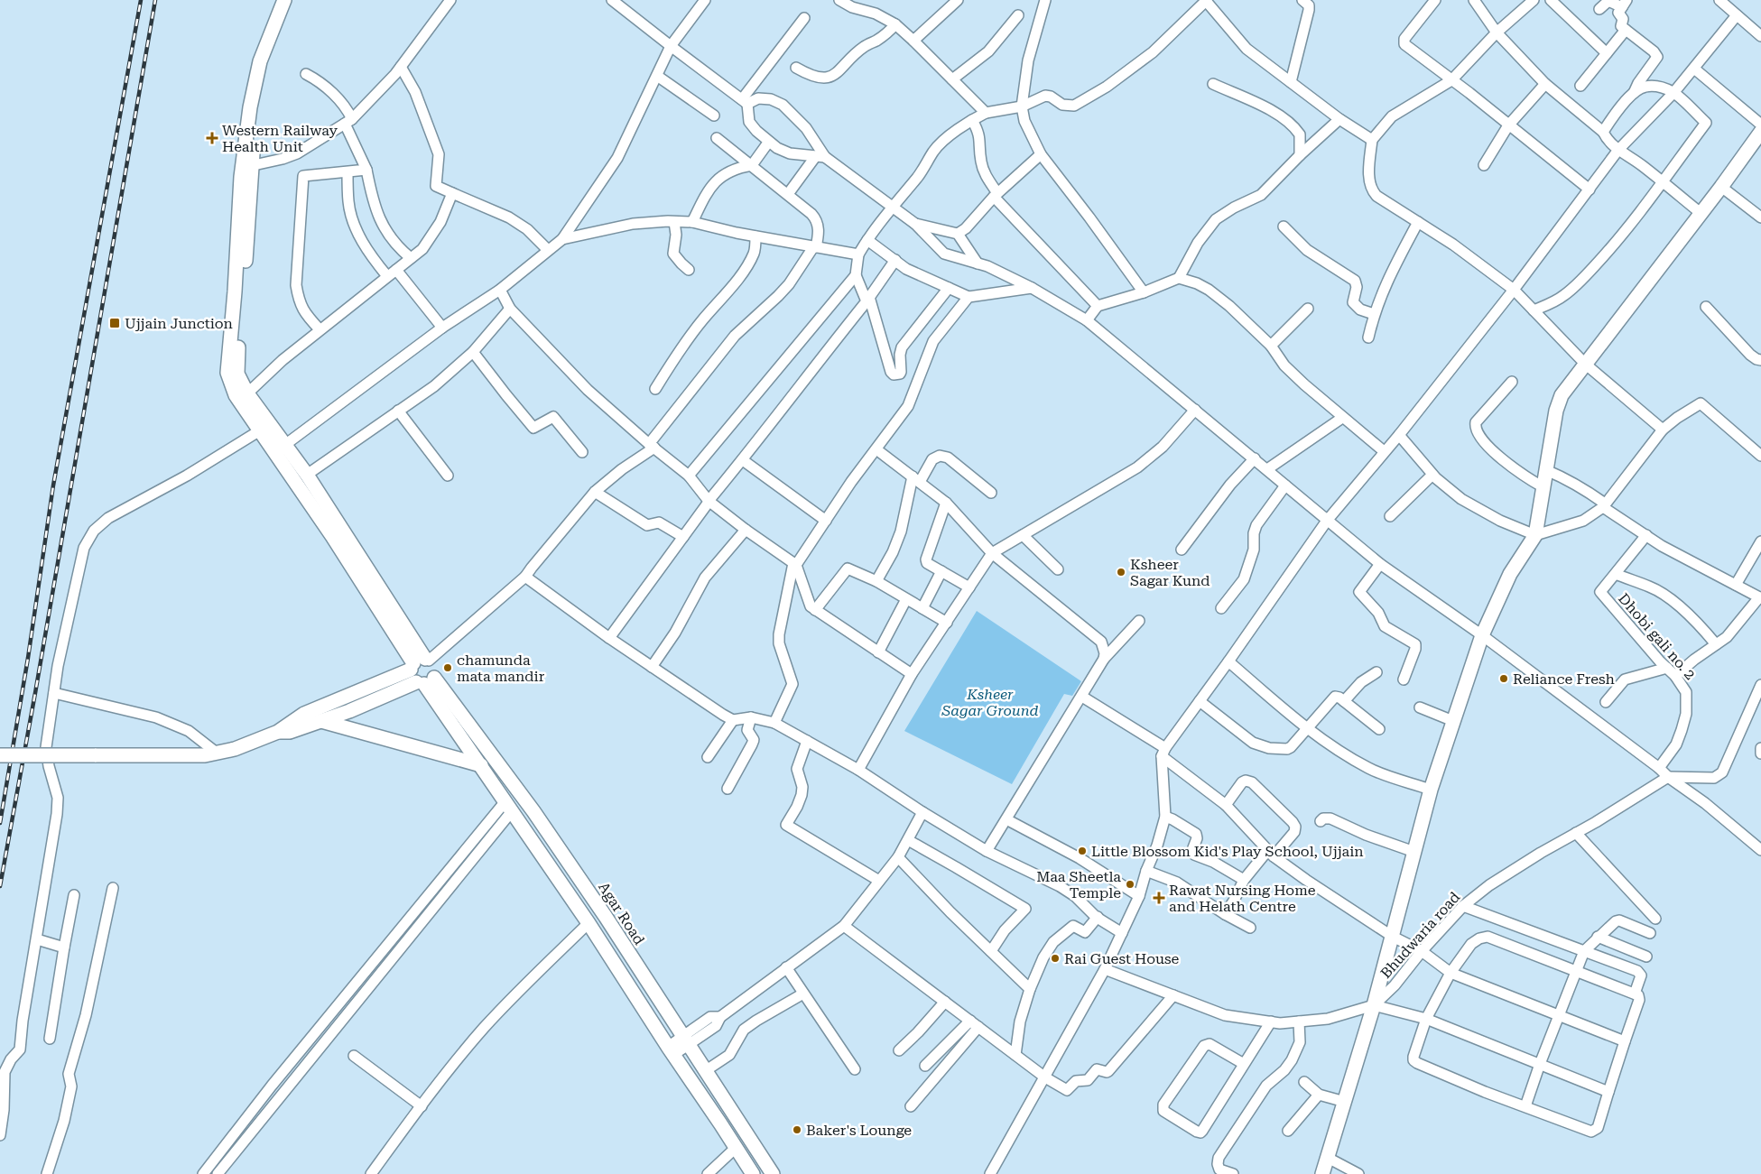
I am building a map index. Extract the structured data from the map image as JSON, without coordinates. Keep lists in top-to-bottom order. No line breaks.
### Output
{"streets":{"main road":["Agar Road"],"street":["Dhobi gali no. 2","Bhudwaria road"]},"parks":["Ksheer Sagar Ground"],"places":{"health":["Western Railway Health Unit","Rawat Nursing Home and Helath Centre"],"transit":["Ujjain Junction"],"other":["Ksheer Sagar Kund","chamunda mata mandir","Reliance Fresh","Little Blossom Kid's Play School, Ujjain","Maa Sheetla Temple","Rai Guest House","Baker's Lounge"]}}
